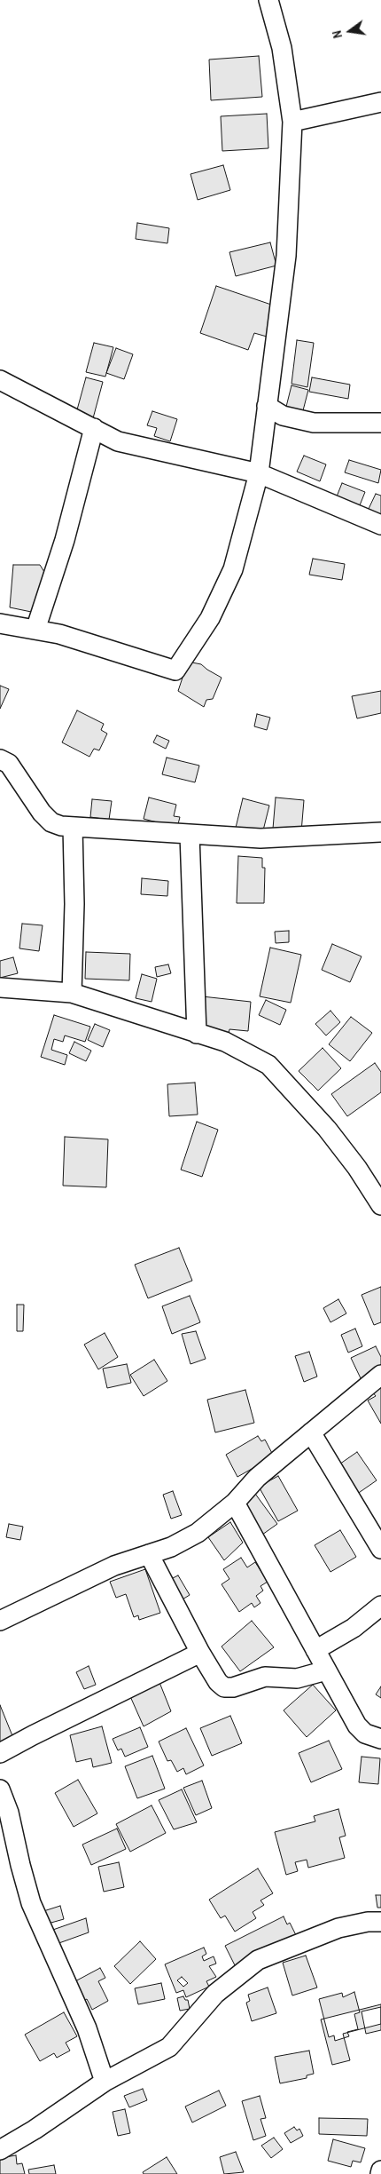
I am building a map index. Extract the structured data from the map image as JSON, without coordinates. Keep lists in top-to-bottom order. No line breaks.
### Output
{"north":"left"}
